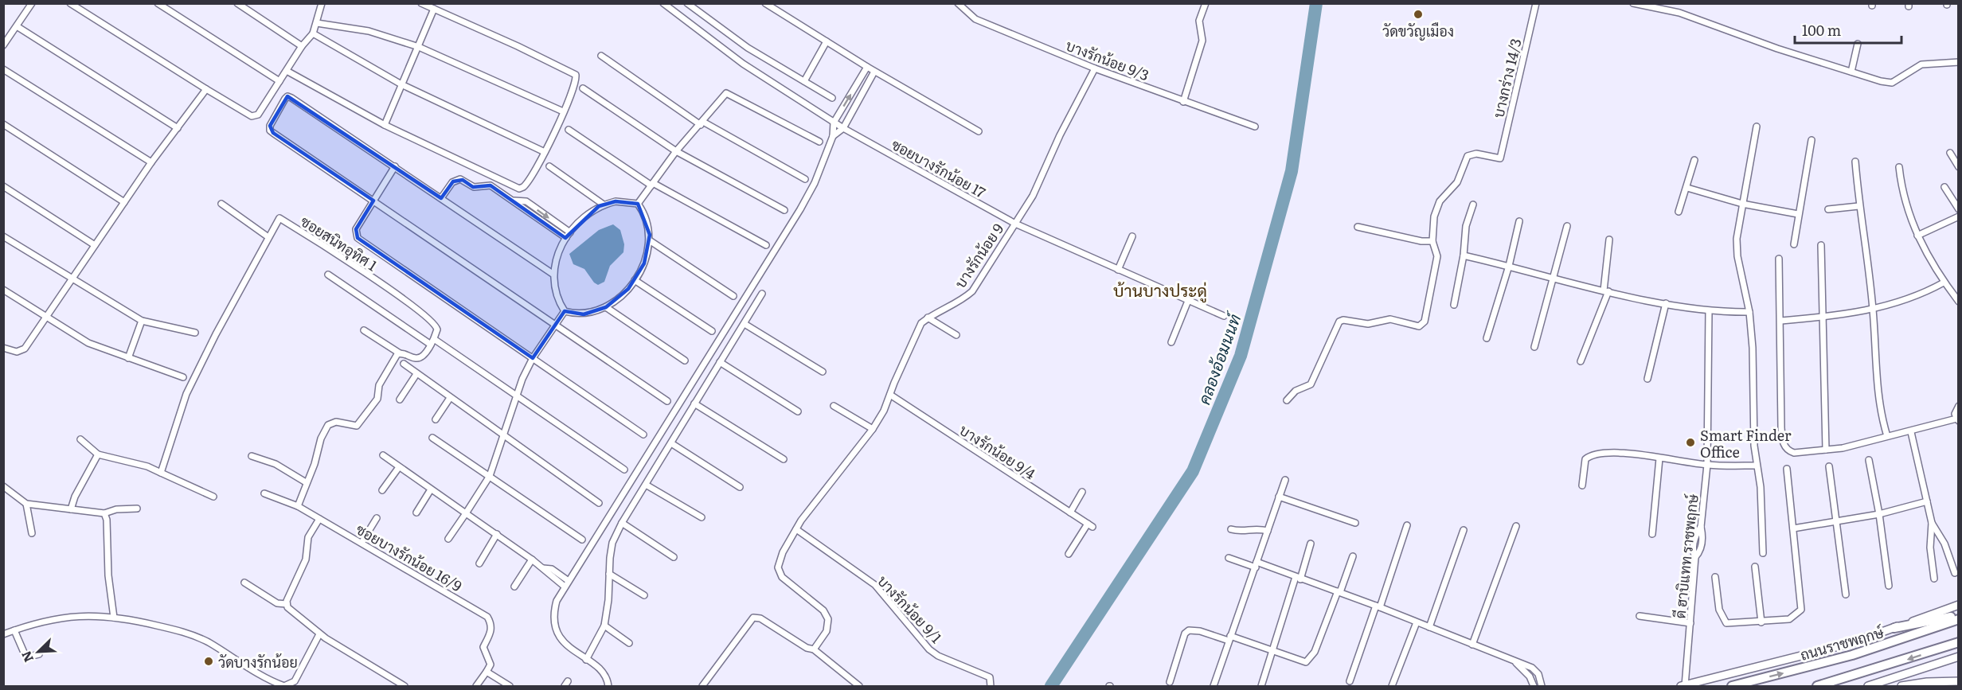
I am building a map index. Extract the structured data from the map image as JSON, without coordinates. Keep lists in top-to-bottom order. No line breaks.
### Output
{"streets":{"main road":["ถนนราชพฤกษ์"],"street":["บางรักน้อย 9/3","บางกร่าง 14/3","ซอยบางรักน้อย 17","ซอยสนิทอุทิศ 1","บางรักน้อย 9","บางรักน้อย 9/4","ดี ฮาบิแทท ราชพฤกษ์","ซอยบางรักน้อย 16/9","บางรักน้อย 9/1"]},"crossings":[["บางรักน้อย 9/3","บางรักน้อย 9"],["ซอยบางรักน้อย 17","บางรักน้อย 9"]],"districts":["บ้านบางประดู่"],"water":["คลองอ้อมนนท์"],"places":["วัดขวัญเมือง","Smart Finder Office","วัดบางรักน้อย"],"scale_bar":"100 m","north":"bottom left"}
